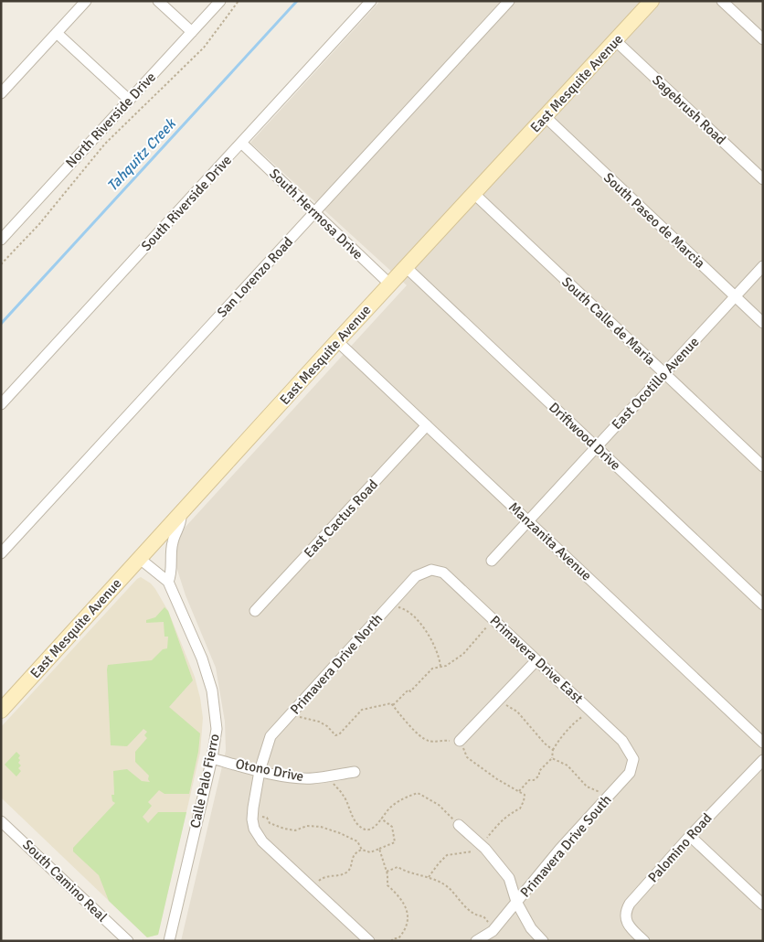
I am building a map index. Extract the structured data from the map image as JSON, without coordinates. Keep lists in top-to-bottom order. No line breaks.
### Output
{"streets":{"street":["East Mesquite Avenue","Sagebrush Road","North Riverside Drive","South Riverside Drive","South Hermosa Drive","South Paseo de Marcia","San Lorenzo Road","South Calle de Maria","East Ocotillo Avenue","Driftwood Drive","East Cactus Road","Manzanita Avenue","Primavera Drive East","Primavera Drive North","Otono Drive","Calle Palo Fierro","Primavera Drive South","Palomino Road","South Camino Real"]},"crossings":[["East Mesquite Avenue","Sagebrush Road"],["East Mesquite Avenue","South Hermosa Drive"],["East Mesquite Avenue","South Paseo de Marcia"],["East Mesquite Avenue","South Calle de Maria"],["East Mesquite Avenue","Driftwood Drive"],["East Mesquite Avenue","Manzanita Avenue"],["East Mesquite Avenue","Calle Palo Fierro"],["South Riverside Drive","South Hermosa Drive"],["South Hermosa Drive","San Lorenzo Road"],["South Paseo de Marcia","East Ocotillo Avenue"],["South Calle de Maria","East Ocotillo Avenue"],["East Ocotillo Avenue","Driftwood Drive"],["East Ocotillo Avenue","Manzanita Avenue"],["East Cactus Road","Manzanita Avenue"],["Primavera Drive East","Primavera Drive North"],["Primavera Drive East","Primavera Drive South"],["Primavera Drive North","Otono Drive"],["Otono Drive","Calle Palo Fierro"]],"water":["Tahquitz Creek"]}
